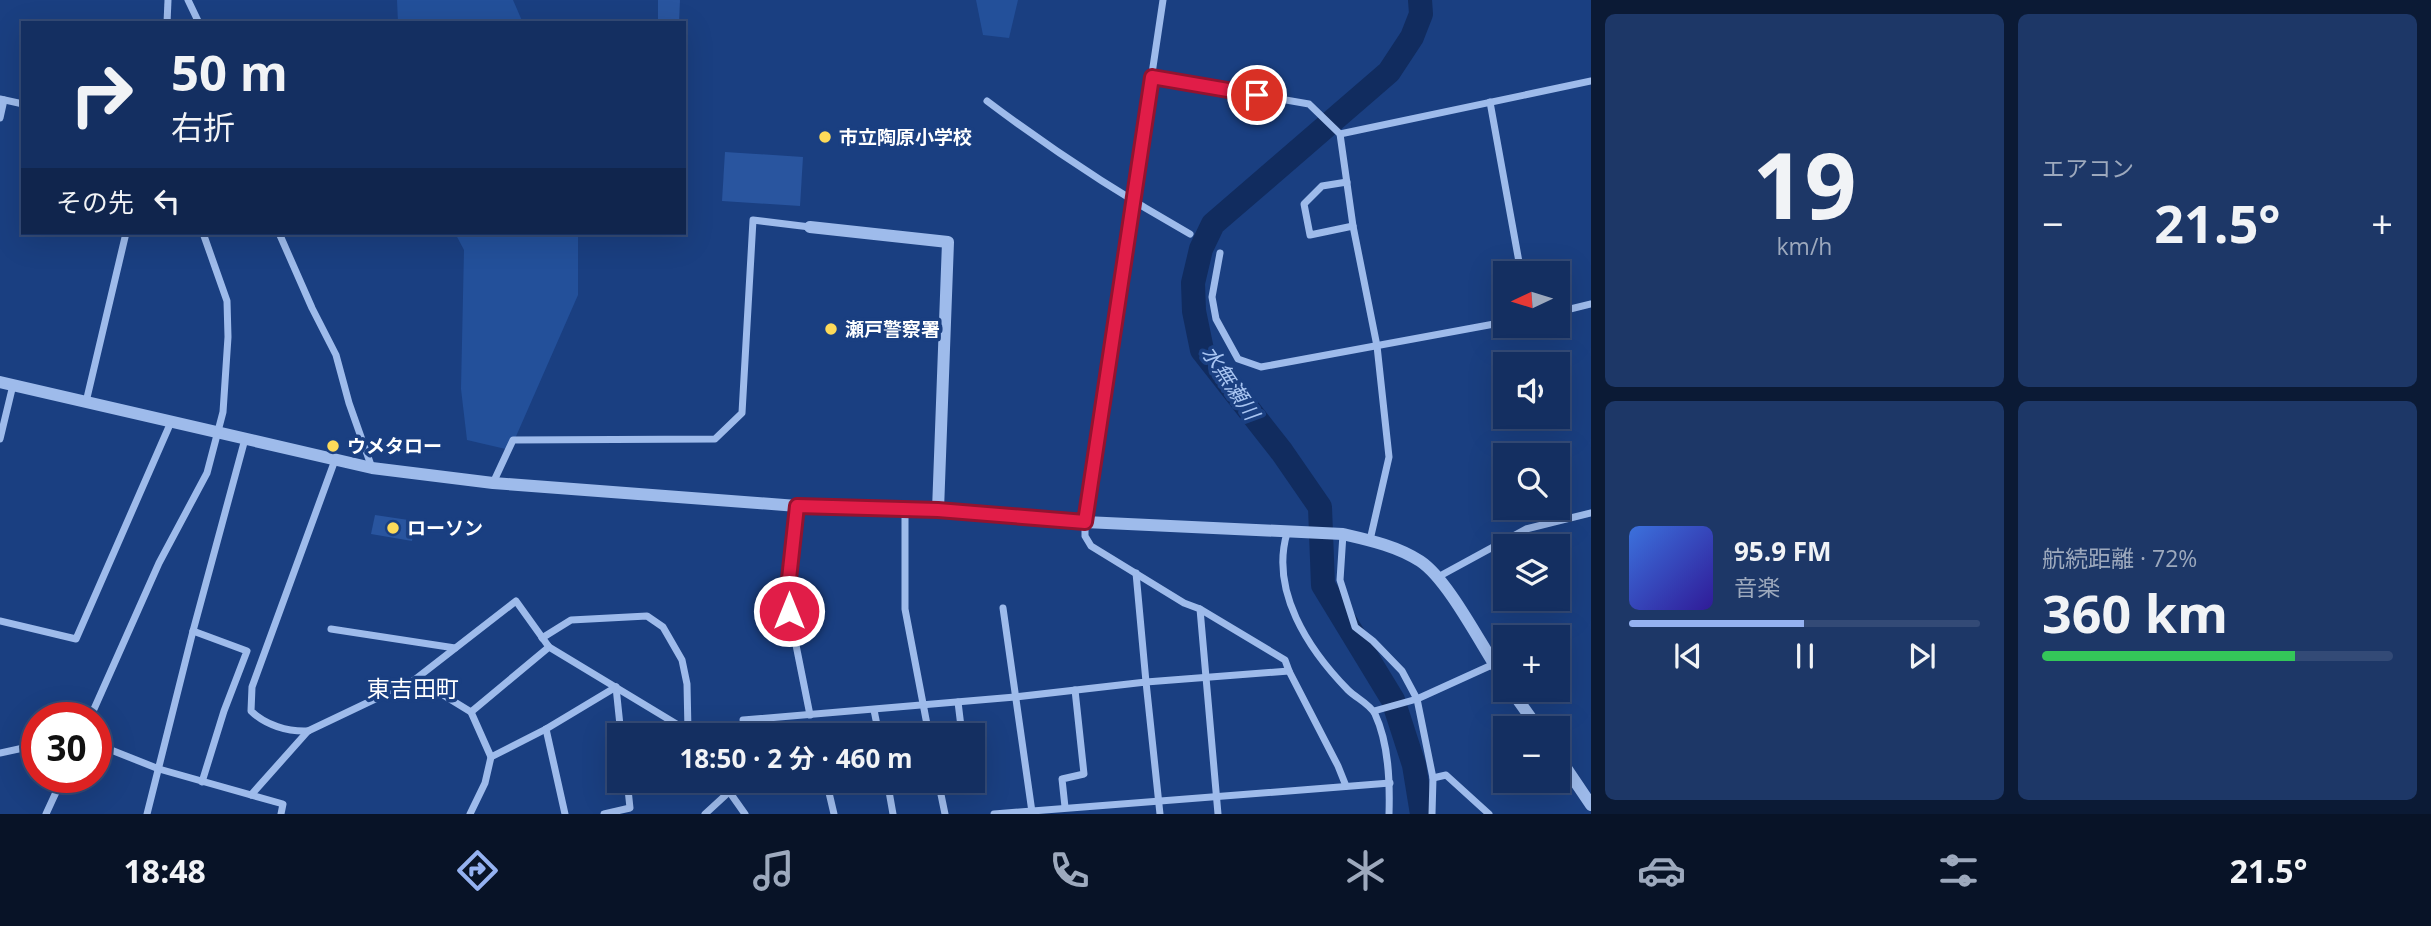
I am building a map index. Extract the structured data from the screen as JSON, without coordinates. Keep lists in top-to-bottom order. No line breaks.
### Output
{"districts":["東吉田町"],"water":["水無瀬川"],"places":["市立陶原小学校","瀬戸警察署","ウメタロー","ローソン"],"north":"left","page":{"tile":[["19","km/h"],"エアコン",["航続距離 · 72%","360 km"]],"turn":["50 m","右折"],"then":"その先","heat":["−","21.5°","+"],"map_buttons":["+","−"],"song":["95.9 FM","音楽"],"limit":"30","trip":"18:50 · 2 分 · 460 m","tabs":["18:48","21.5°"]}}
